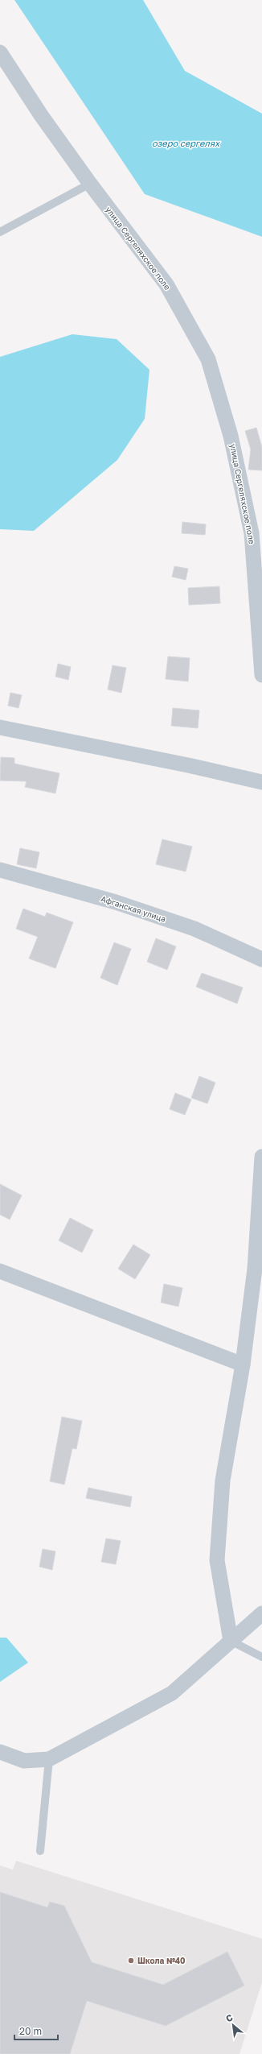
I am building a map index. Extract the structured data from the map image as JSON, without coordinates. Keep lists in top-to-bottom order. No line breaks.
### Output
{"streets":{"street":["улица Сергеляхское поле","Афганская улица"]},"water":["озеро сергелях"],"places":["Школа №40"],"scale_bar":"20 m","north":"top left"}
